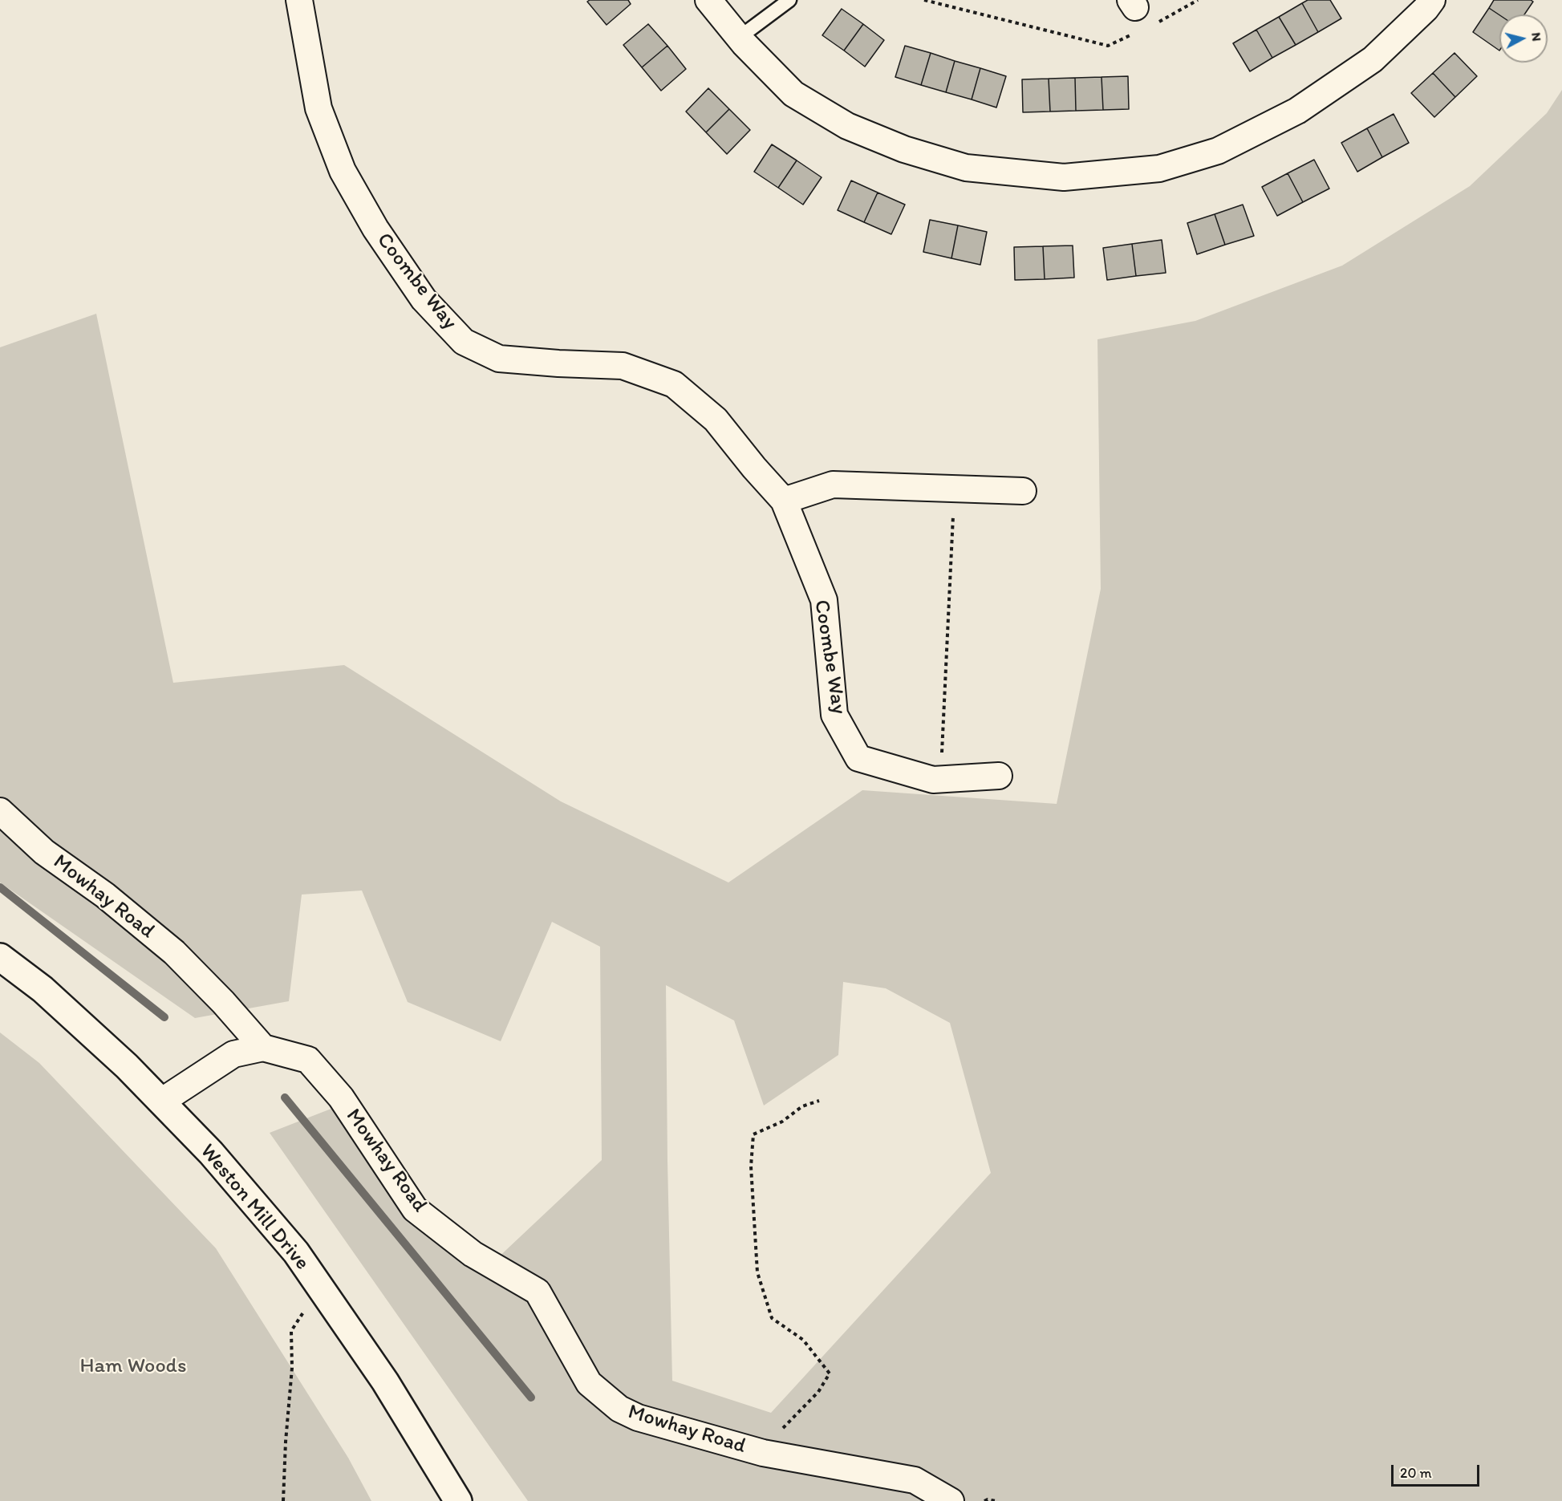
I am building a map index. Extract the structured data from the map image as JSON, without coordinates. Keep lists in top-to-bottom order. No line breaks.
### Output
{"streets":{"main road":["Weston Mill Drive"],"street":["Coombe Way","Mowhay Road"]},"crossings":[["Mowhay Road","Weston Mill Drive"]],"parks":["Ham Woods"],"scale_bar":"20 m","north":"right"}
